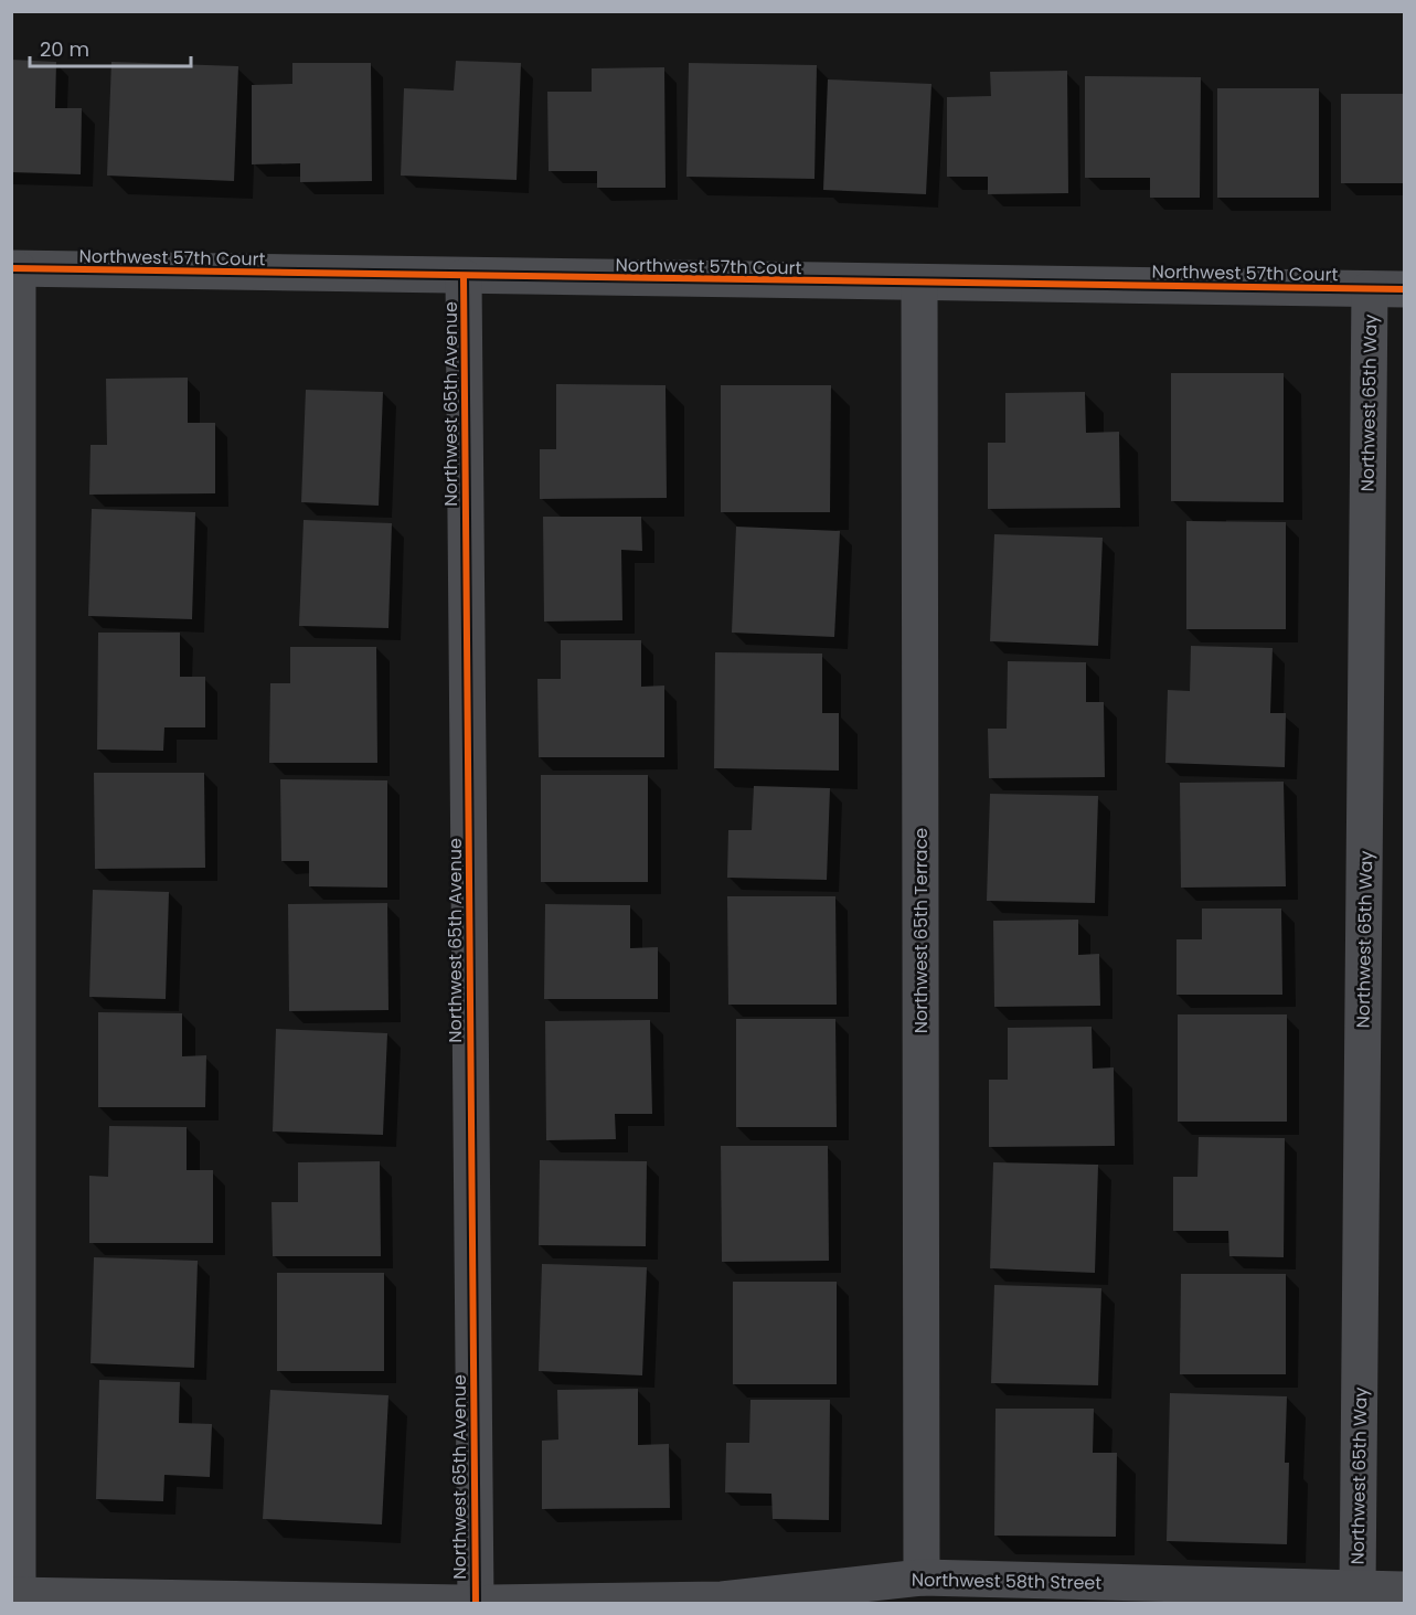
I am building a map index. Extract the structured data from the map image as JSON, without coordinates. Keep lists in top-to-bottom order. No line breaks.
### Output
{"streets":{"street":["Northwest 57th Court","Northwest 65th Way","Northwest 65th Avenue","Northwest 65th Terrace","Northwest 58th Street"]},"crossings":[["Northwest 57th Court","Northwest 65th Way"],["Northwest 57th Court","Northwest 65th Avenue"],["Northwest 57th Court","Northwest 65th Terrace"],["Northwest 65th Way","Northwest 58th Street"],["Northwest 65th Terrace","Northwest 58th Street"]],"scale_bar":"20 m"}
